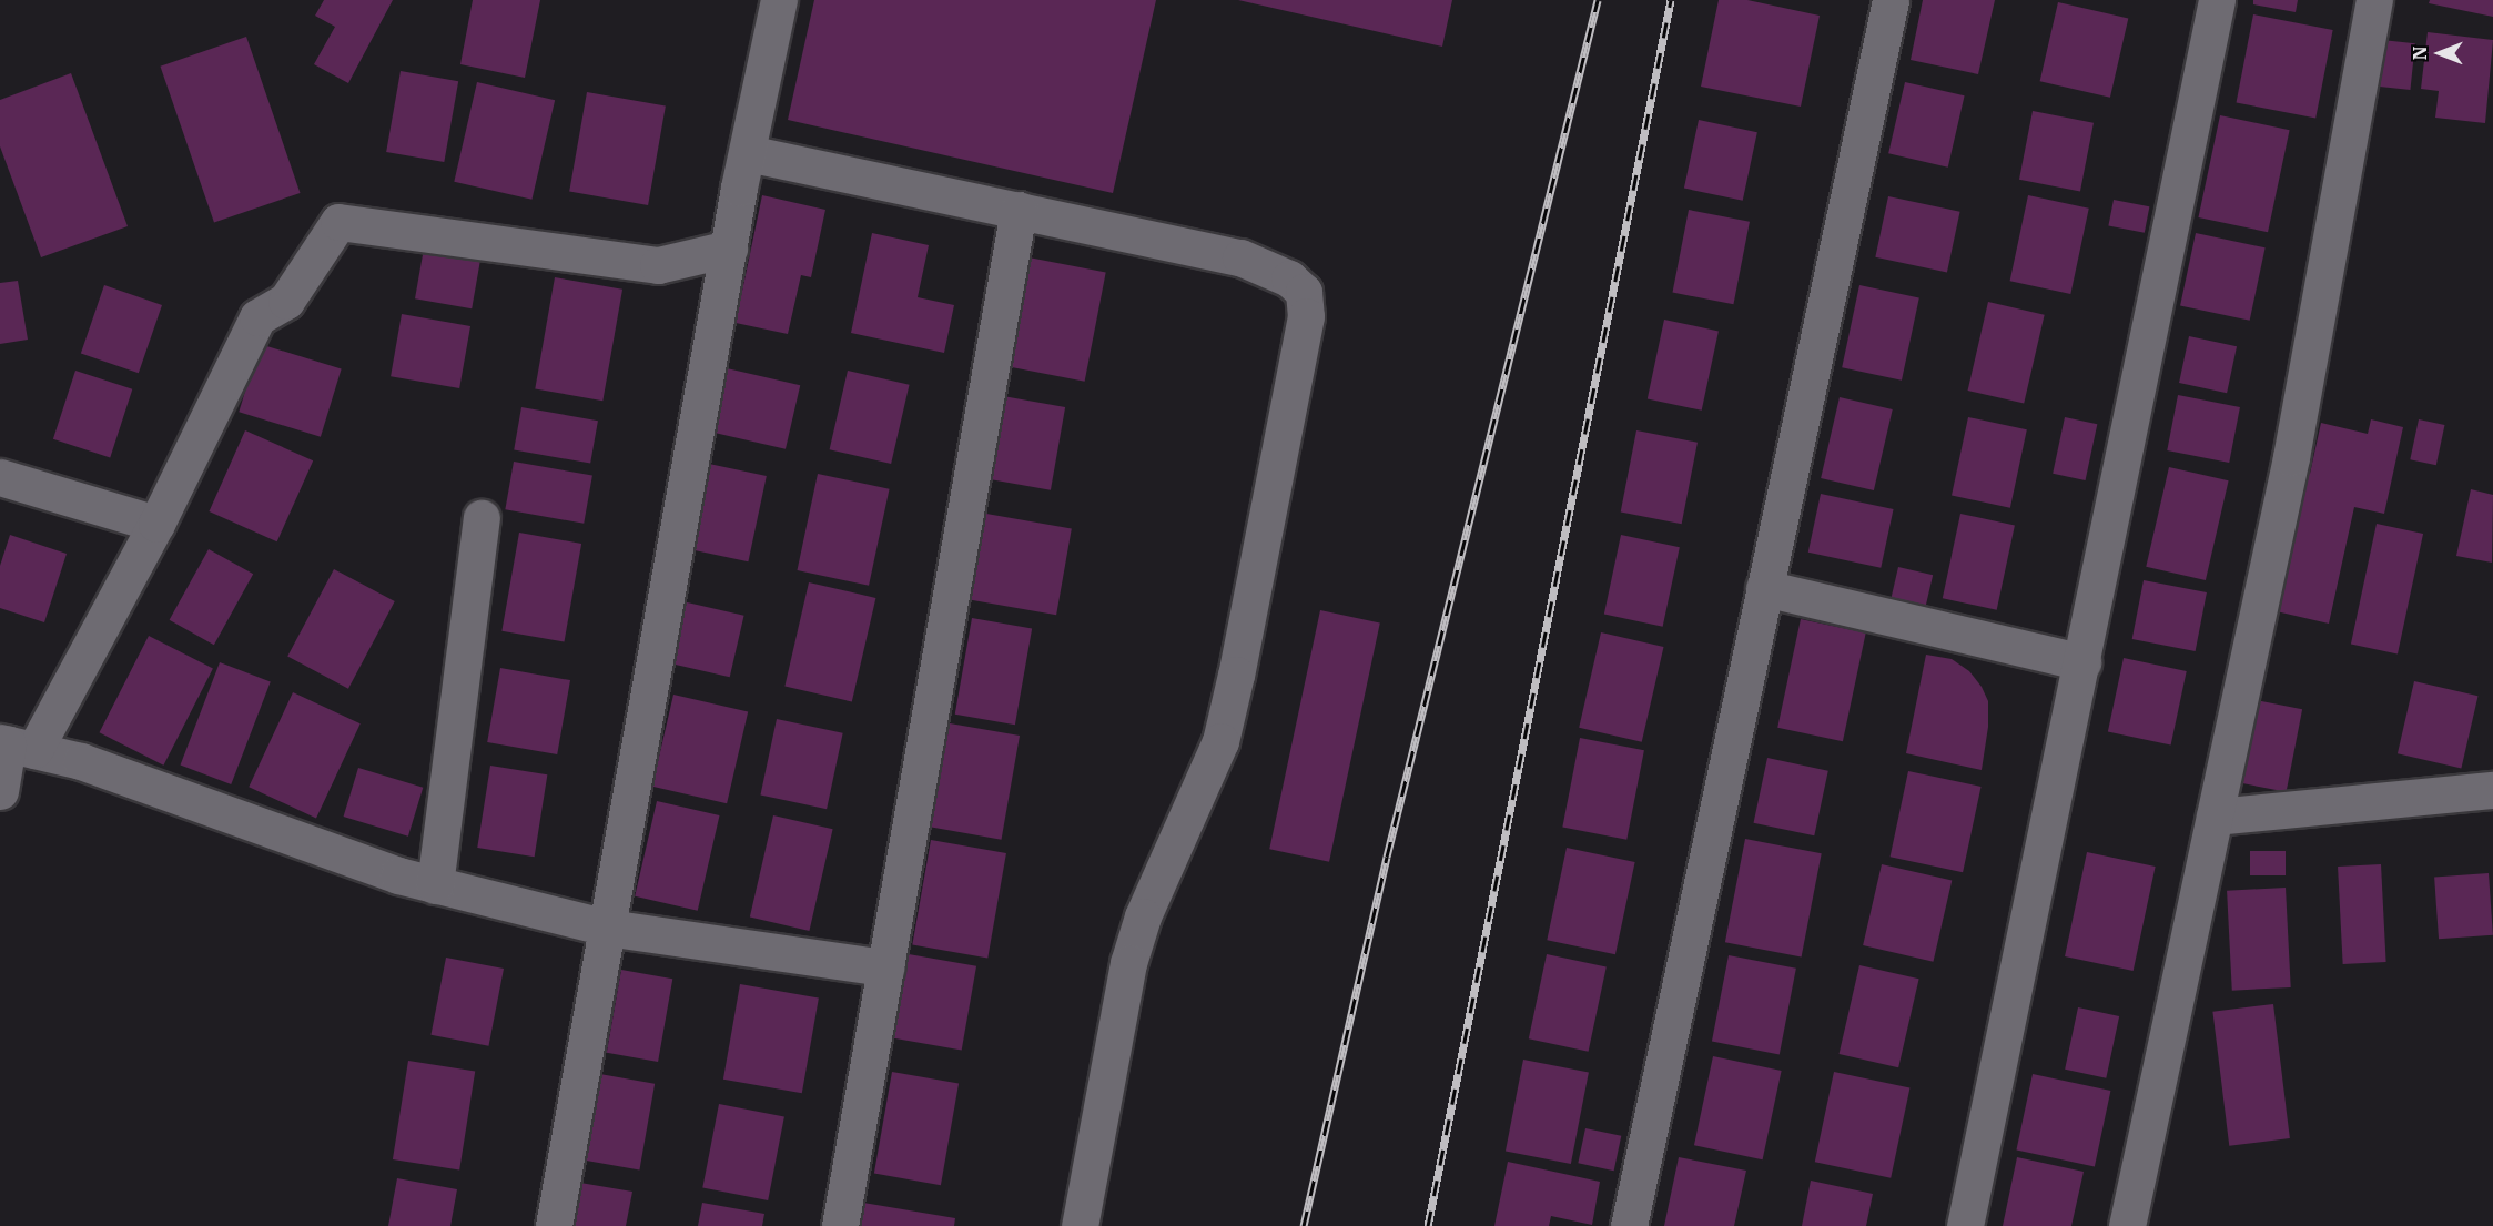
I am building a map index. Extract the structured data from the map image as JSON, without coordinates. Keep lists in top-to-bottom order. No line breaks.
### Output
{"north":"left"}
